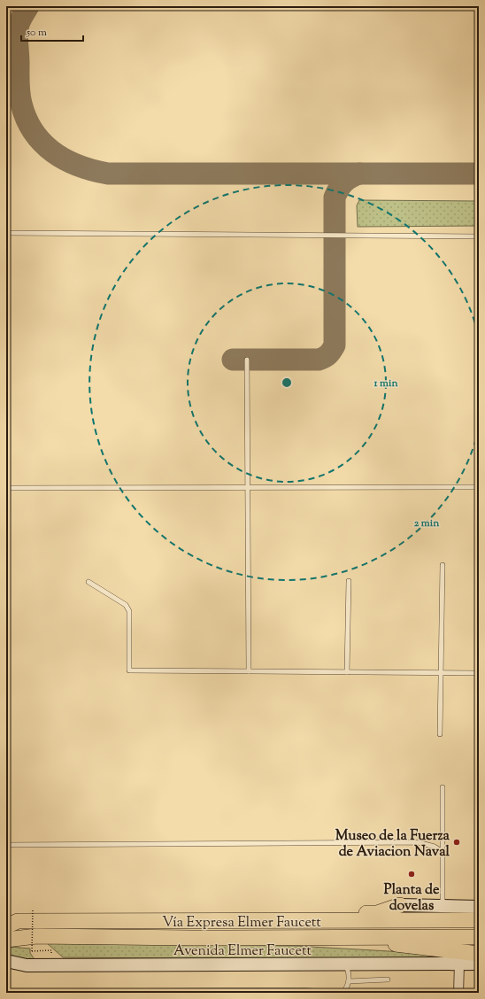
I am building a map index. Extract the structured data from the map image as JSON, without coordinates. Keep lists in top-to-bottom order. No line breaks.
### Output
{"streets":{"highway":["Vía Expresa Elmer Faucett"],"main road":["Avenida Elmer Faucett"]},"places":["Museo de la Fuerza de Aviacion Naval","Planta de dovelas"],"scale_bar":"50 m","rings":["1 min","2 min"]}
